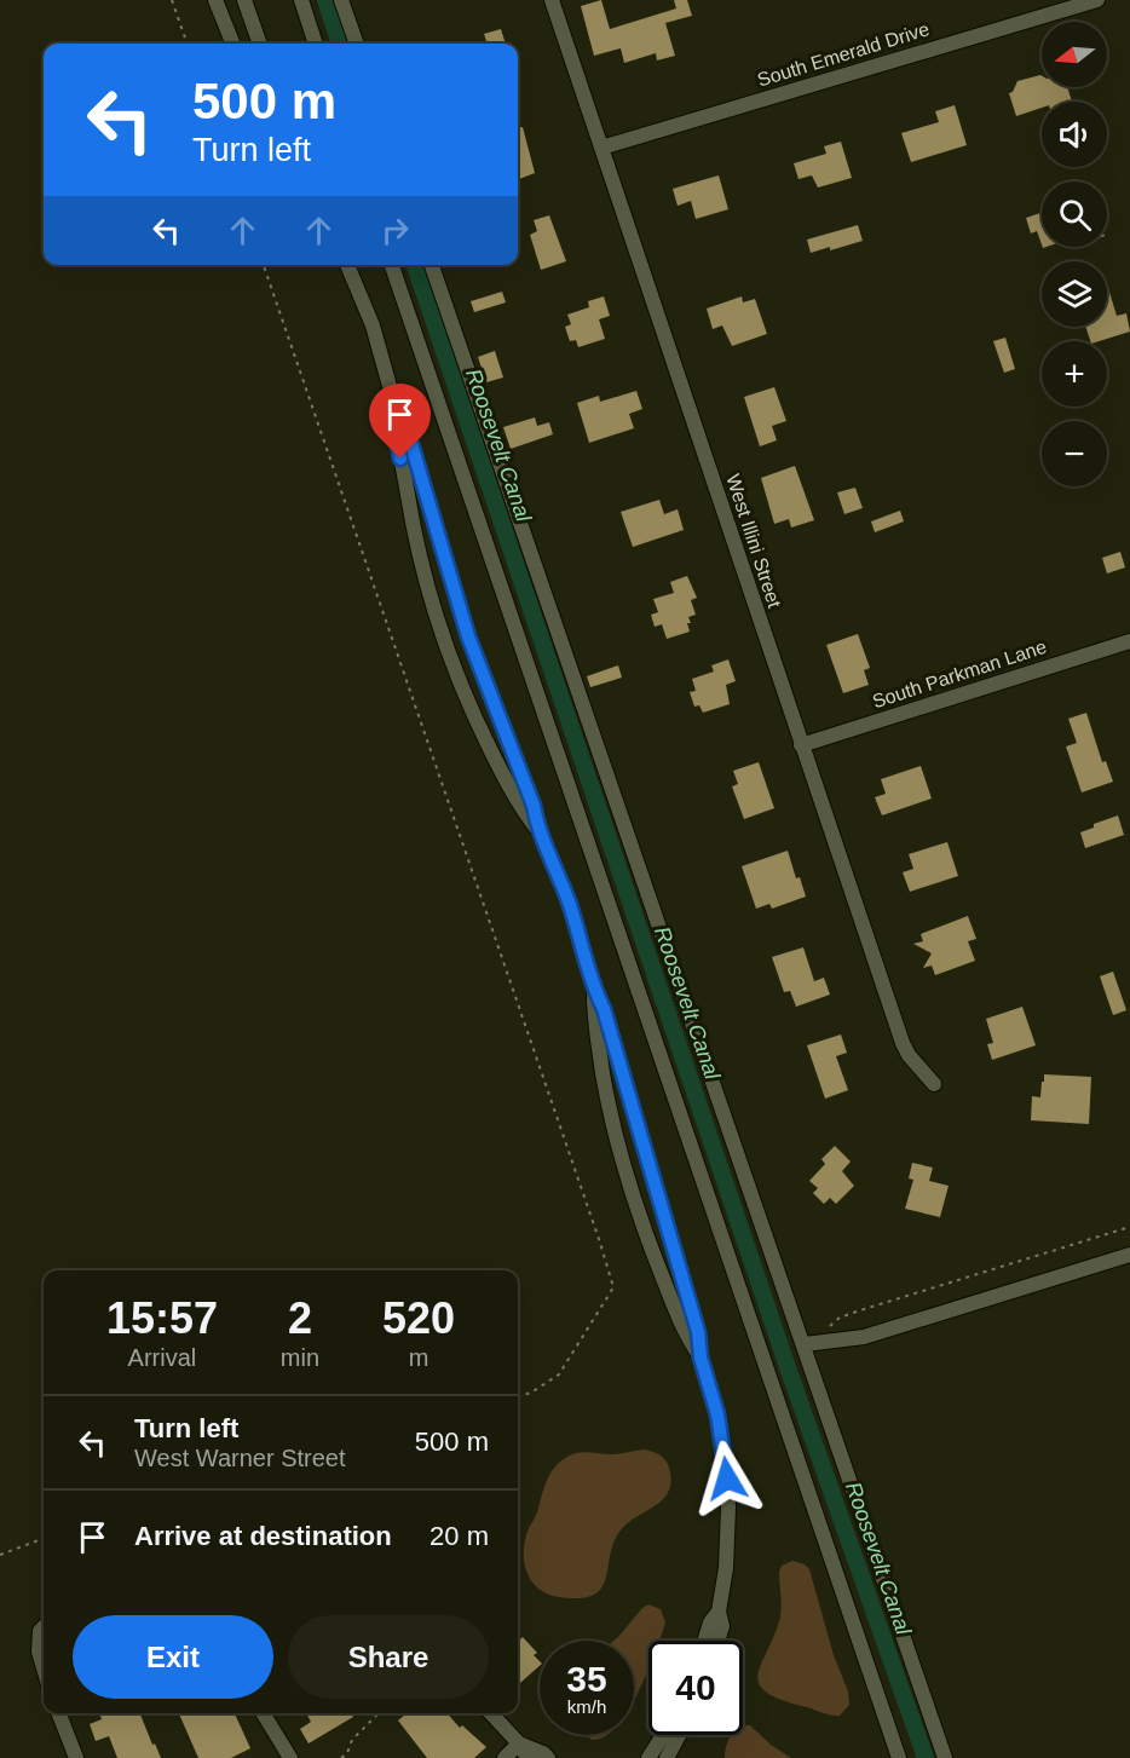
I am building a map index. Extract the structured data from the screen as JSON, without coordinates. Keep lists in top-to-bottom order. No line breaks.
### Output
{"streets":{"street":["South Emerald Drive","West Illini Street","South Parkman Lane"]},"crossings":[["South Emerald Drive","West Illini Street"],["West Illini Street","South Parkman Lane"]],"water":["Roosevelt Canal"],"north":"left","page":{"map_buttons":["+","−"],"turn":["500 m","Turn left"],"eta":["15:57","Arrival","2","min","520","m"],"list":[{"name":"Turn left","note":"West Warner Street","value":"500 m"},{"name":"Arrive at destination","value":"20 m"}],"buttons":["Exit","Share"],"speed":"35 km/h","limit":"40"}}
